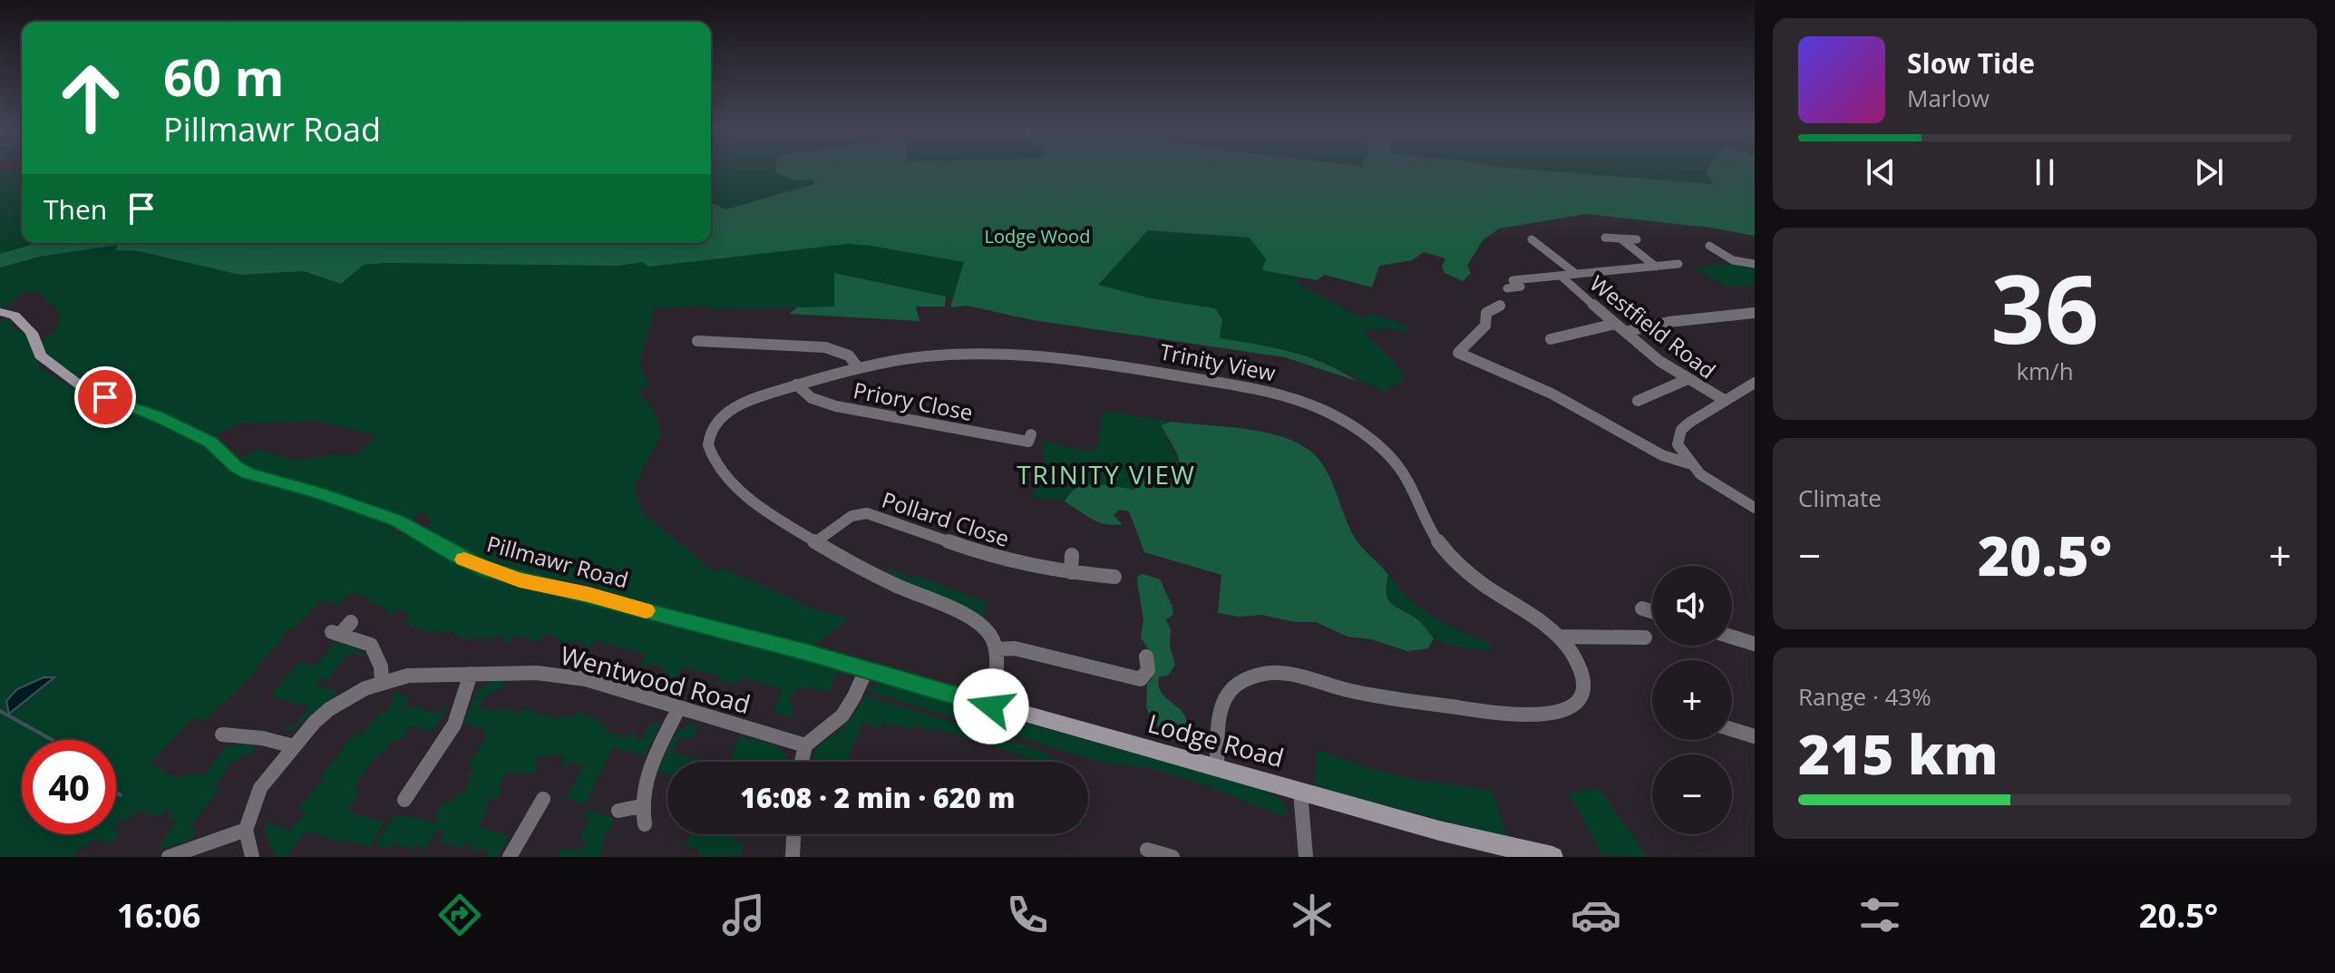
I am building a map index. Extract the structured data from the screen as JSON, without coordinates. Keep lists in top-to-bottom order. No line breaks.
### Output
{"streets":{"street":["Westfield Road","Trinity View","Priory Close","Pollard Close","Pillmawr Road","Wentwood Road","Lodge Road"]},"crossings":[["Trinity View","Priory Close"],["Trinity View","Pollard Close"],["Trinity View","Lodge Road"],["Pillmawr Road","Lodge Road"]],"districts":["TRINITY VIEW"],"parks":["Lodge Wood"],"page":{"turn":["60 m","Pillmawr Road"],"song":["Slow Tide","Marlow"],"then":"Then","tile":[["36","km/h"],"Climate",["Range · 43%","215 km"]],"heat":["−","20.5°","+"],"map_buttons":["+","−"],"limit":"40","trip":"16:08 · 2 min · 620 m","tabs":["16:06","20.5°"]}}
